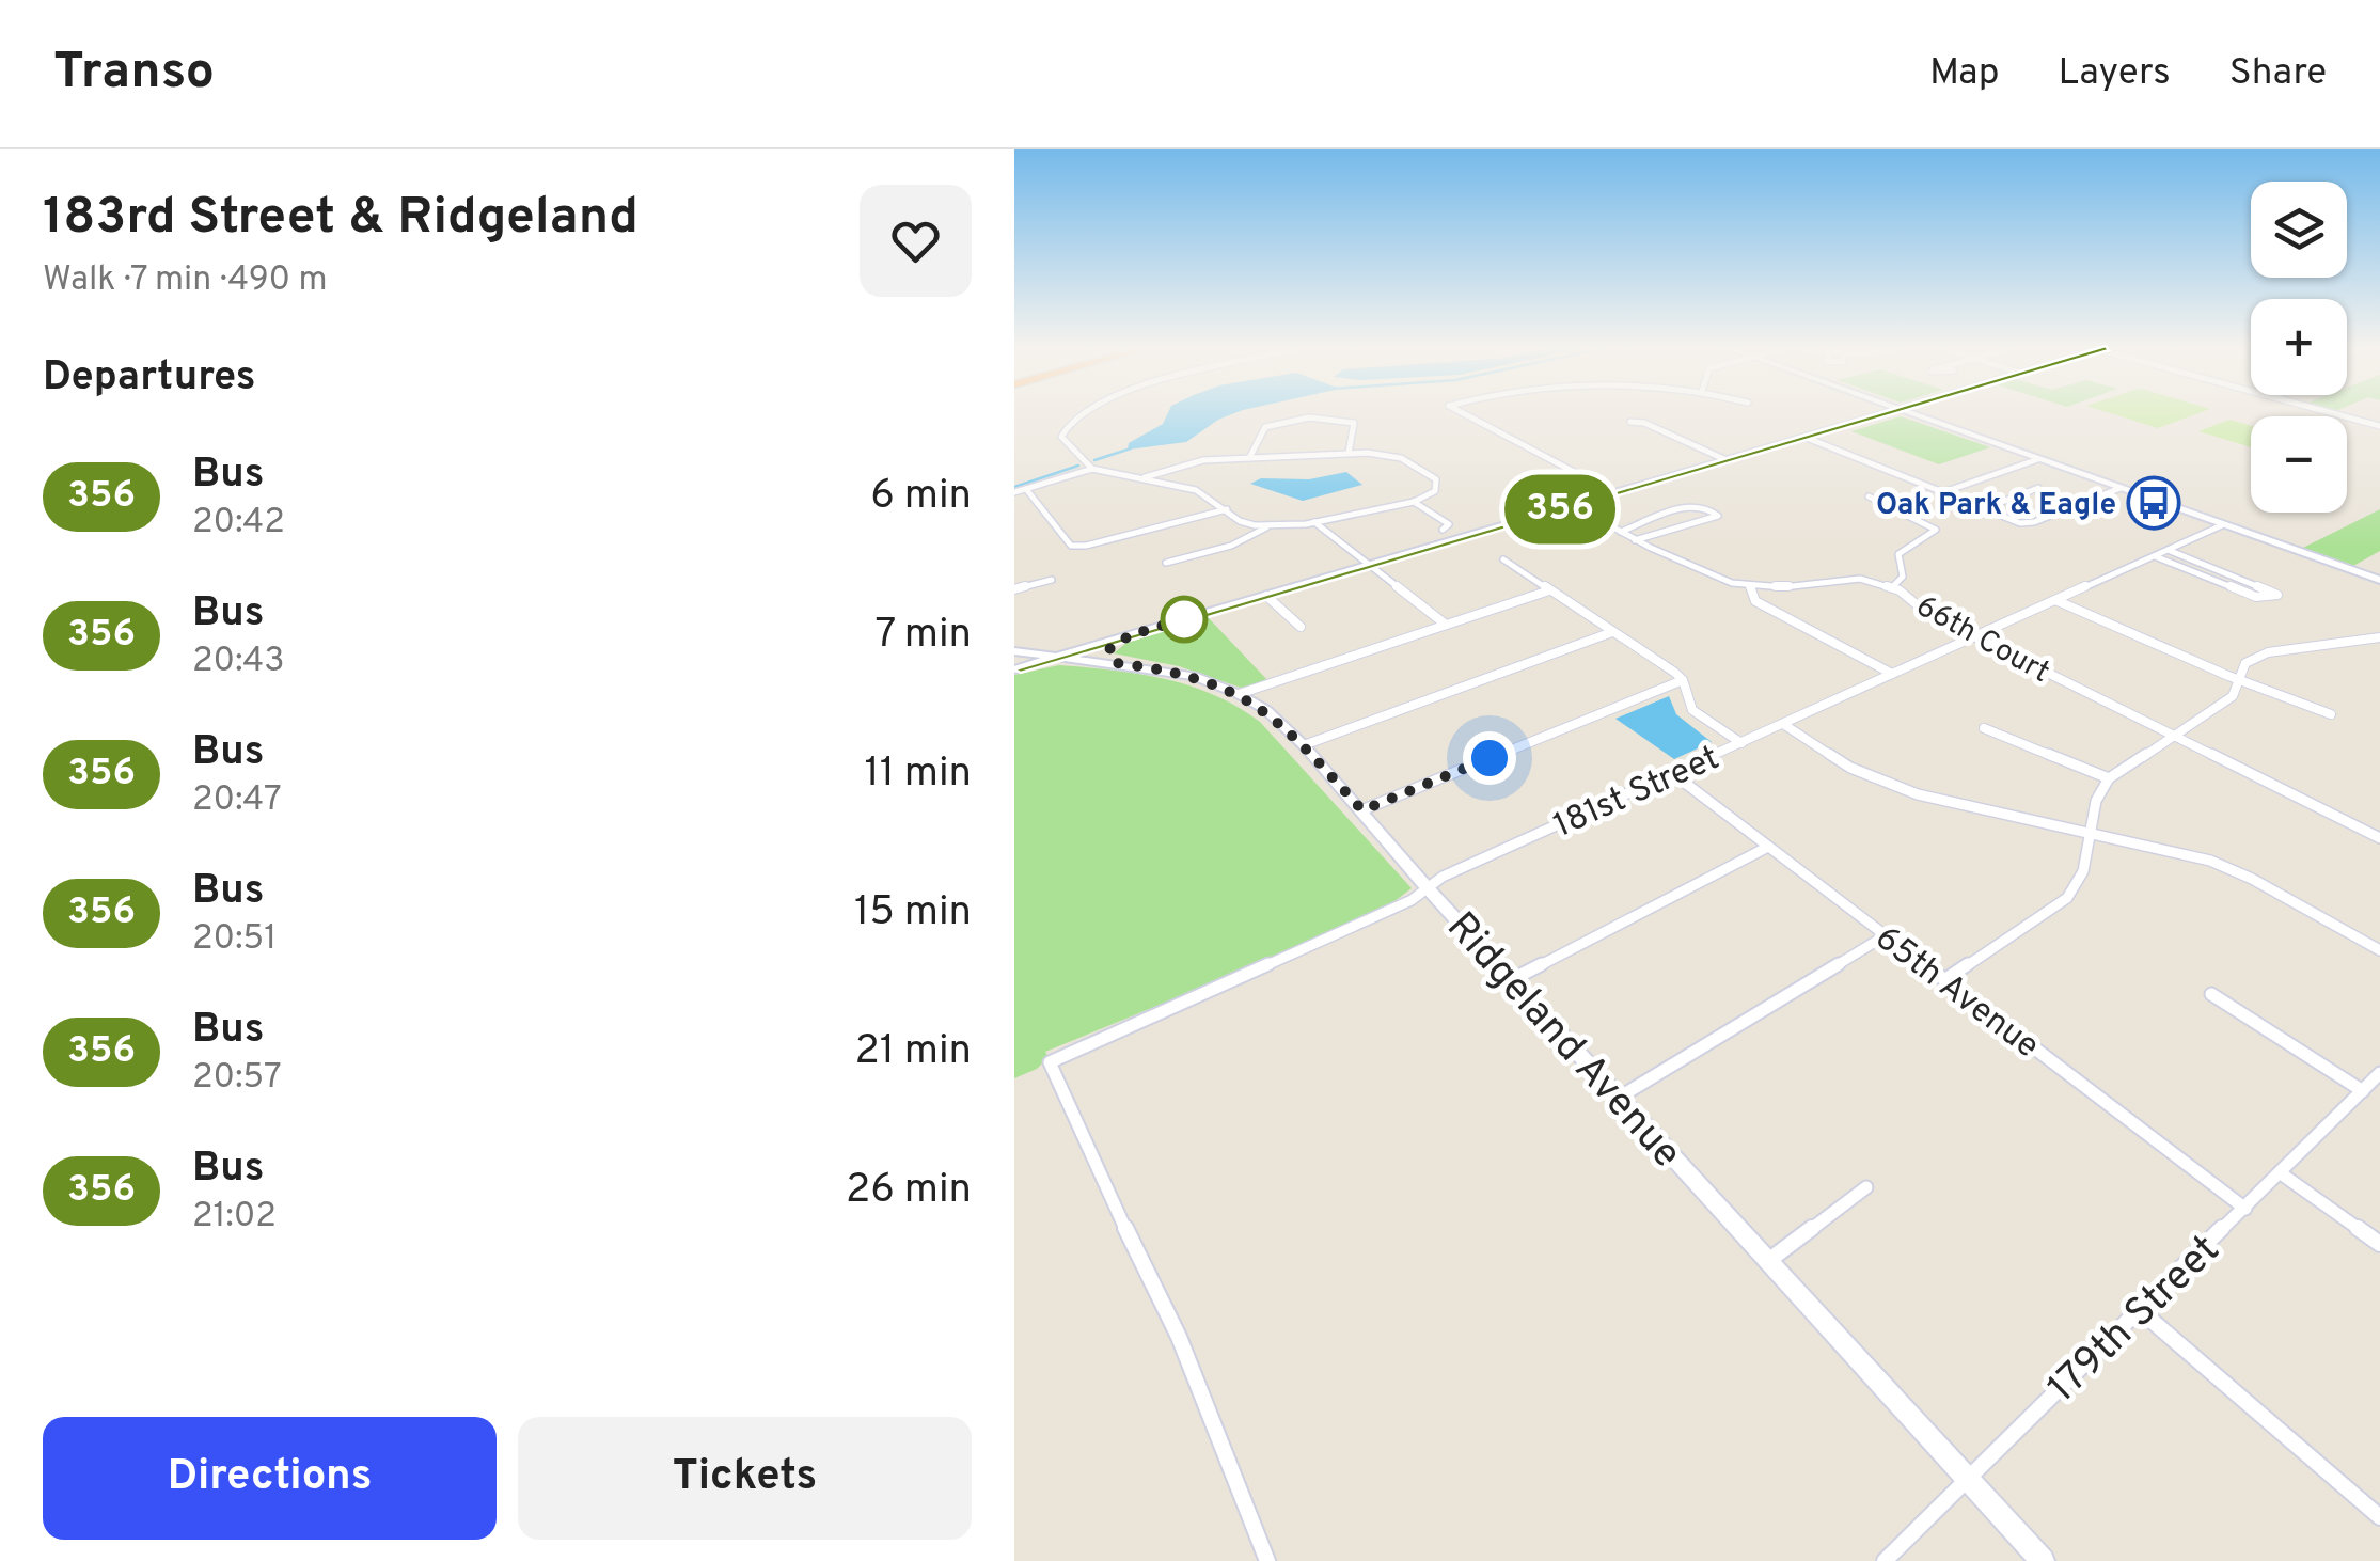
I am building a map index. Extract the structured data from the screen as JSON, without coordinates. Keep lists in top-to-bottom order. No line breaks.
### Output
{"streets":{"street":["66th Court","181st Street","65th Avenue","Ridgeland Avenue","179th Street"]},"crossings":[["66th Court","181st Street"],["181st Street","65th Avenue"],["181st Street","Ridgeland Avenue"],["65th Avenue","179th Street"],["Ridgeland Avenue","179th Street"]],"places":{"bus stop":["Oak Park & Eagle"]},"lines":["bus line 356"],"page":{"header":"Transo","nav":["Map","Layers","Share"],"heading":[["183rd Street & Ridgeland","Walk · 7 min · 490 m"],"Departures"],"on_map":"356","map_buttons":["+","−"],"list":[{"mark":"356","name":"Bus","note":"20:42","value":"6 min"},{"mark":"356","name":"Bus","note":"20:43","value":"7 min"},{"mark":"356","name":"Bus","note":"20:47","value":"11 min"},{"mark":"356","name":"Bus","note":"20:51","value":"15 min"},{"mark":"356","name":"Bus","note":"20:57","value":"21 min"},{"mark":"356","name":"Bus","note":"21:02","value":"26 min"}],"buttons":["Directions","Tickets"]}}
